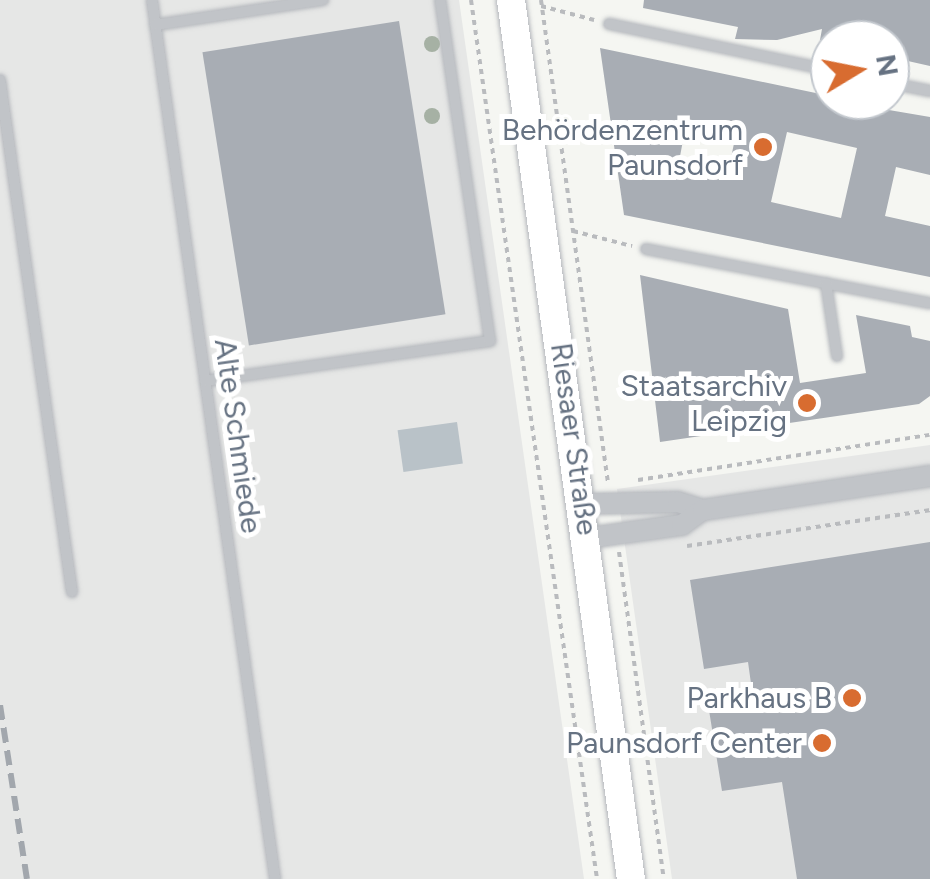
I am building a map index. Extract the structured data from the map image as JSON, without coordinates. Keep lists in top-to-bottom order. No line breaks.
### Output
{"streets":{"main road":["Riesaer Straße"],"lane":["Alte Schmiede"]},"places":["Behördenzentrum Paunsdorf","Staatsarchiv Leipzig","Parkhaus B","Paunsdorf Center"],"north":"right"}
